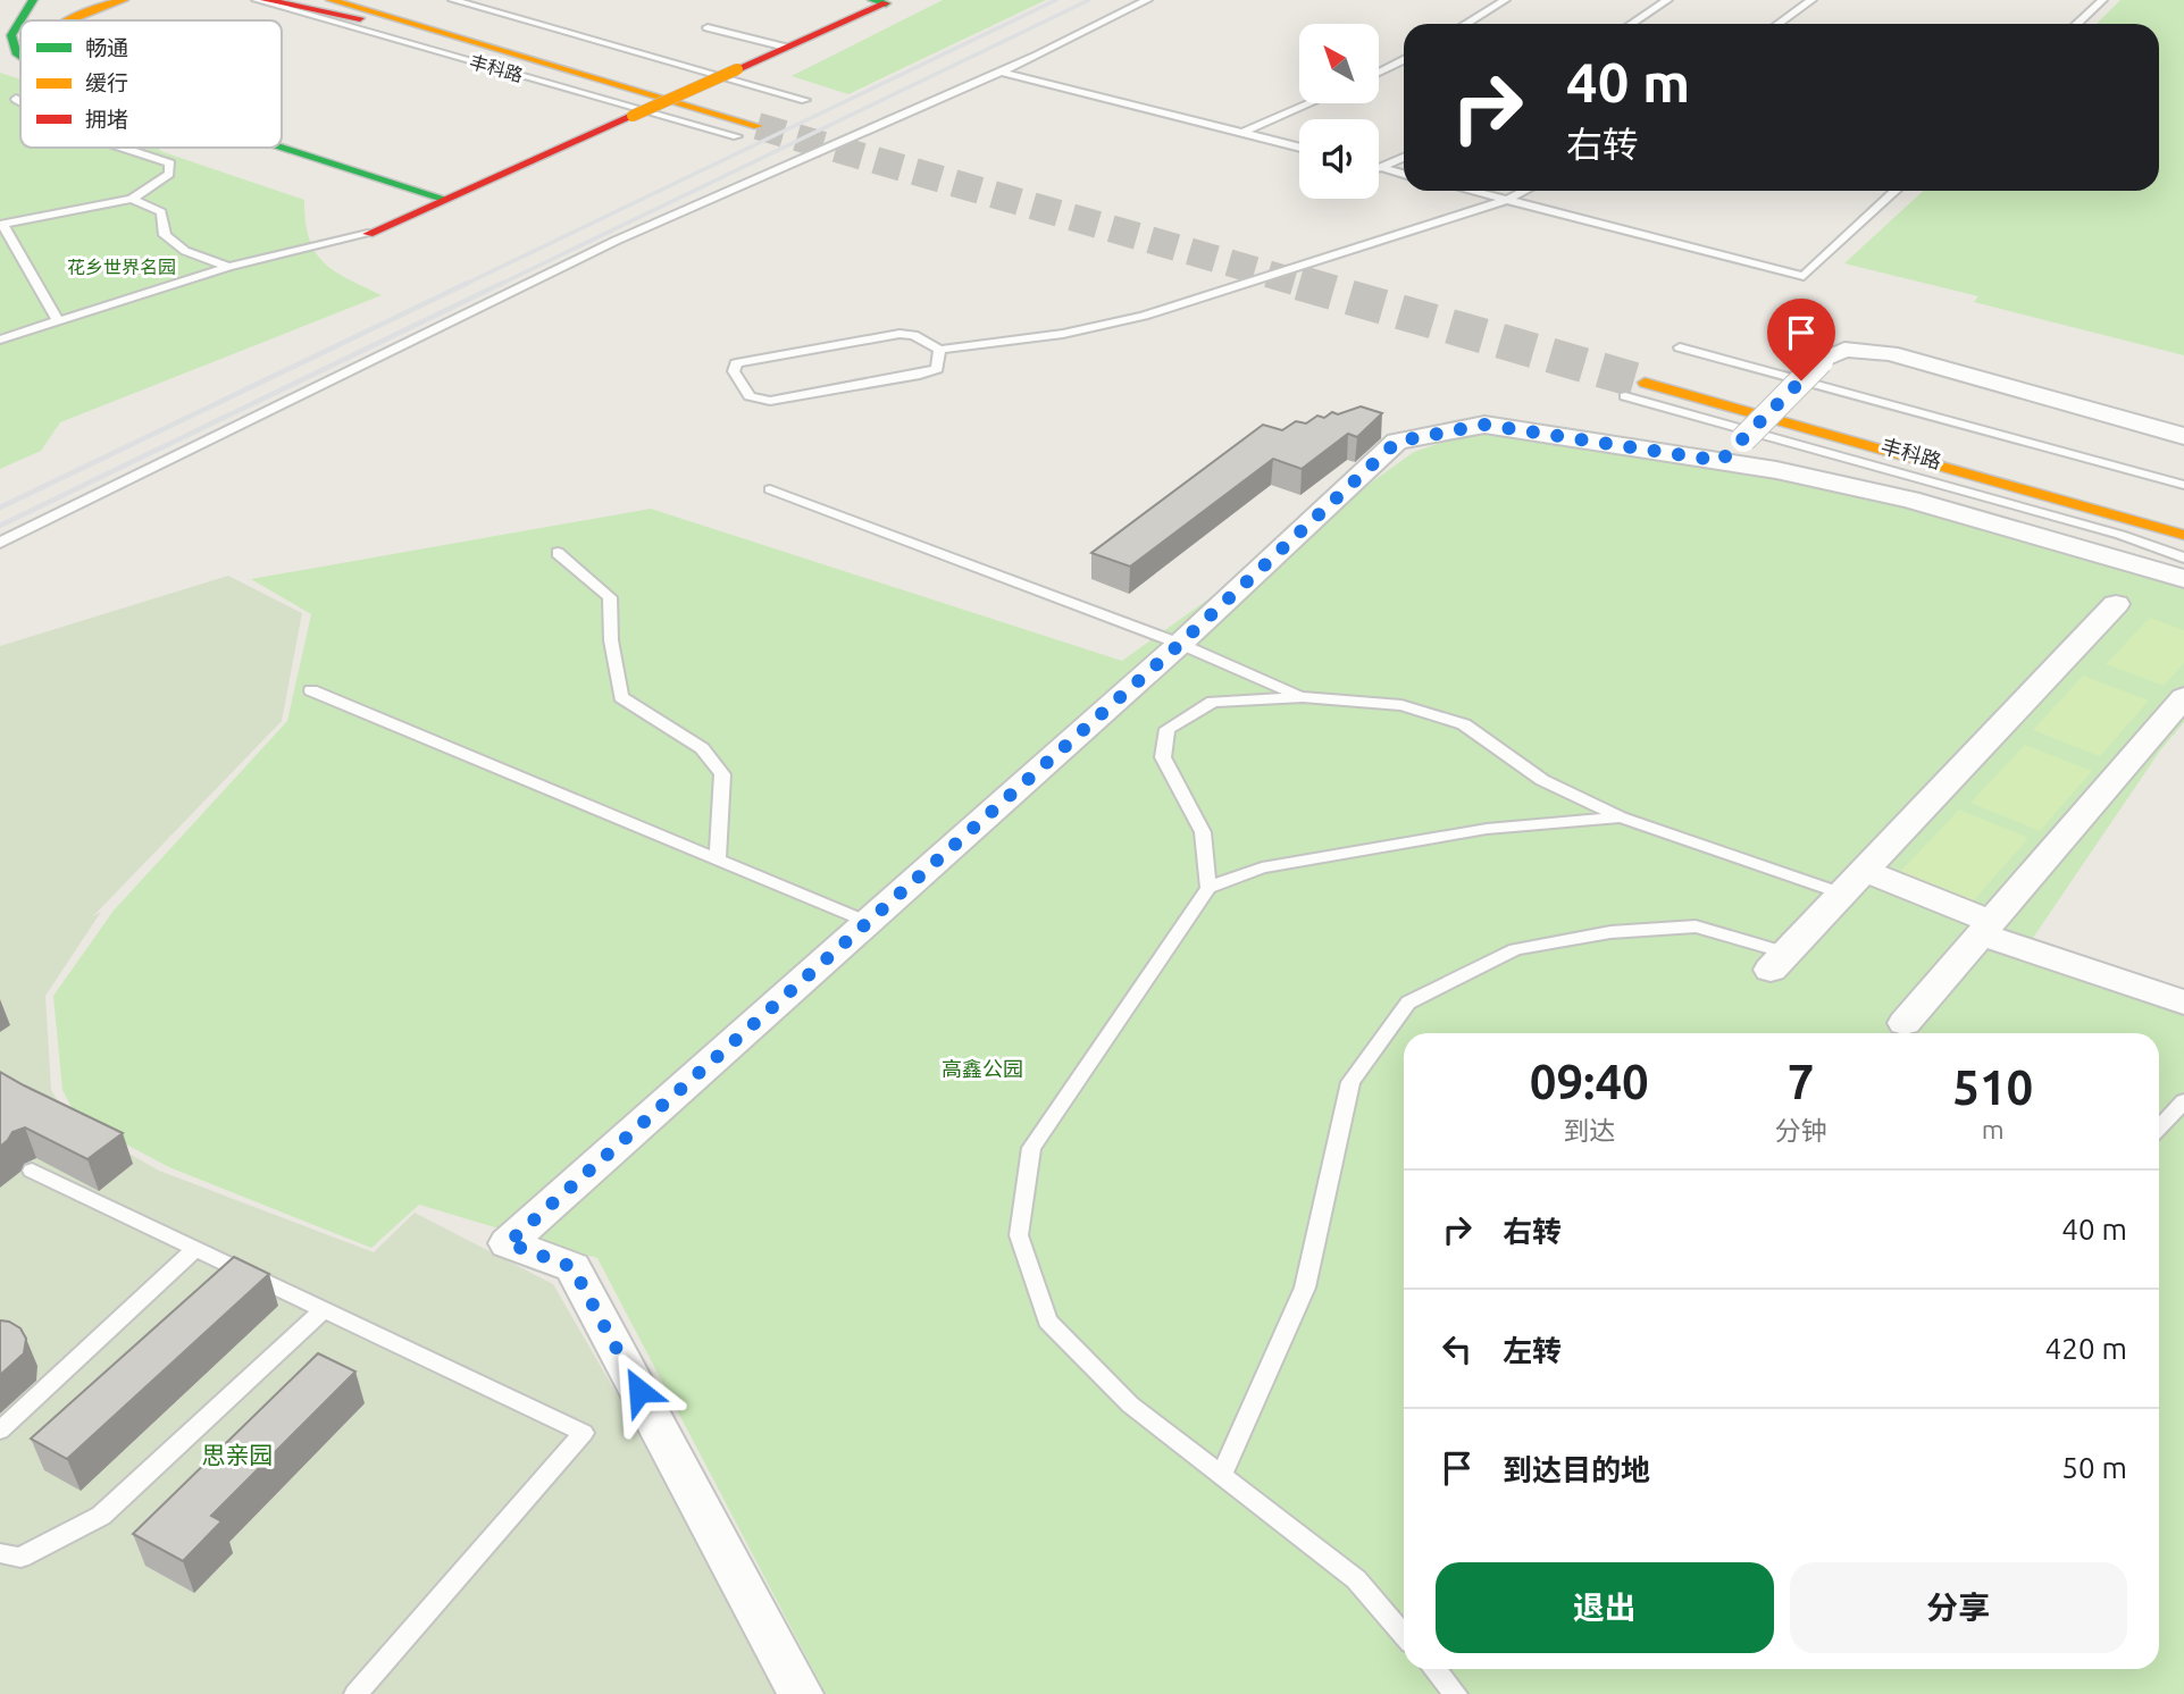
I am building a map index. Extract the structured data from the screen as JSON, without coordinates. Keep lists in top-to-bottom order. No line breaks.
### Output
{"streets":{"main road":["丰科路"]},"parks":["花乡世界名园","高鑫公园","思亲园"],"legend":["畅通","缓行","拥堵"],"north":"top left","page":{"turn":["40 m","右转"],"eta":["09:40","到达","7","分钟","510","m"],"list":[{"name":"右转","value":"40 m"},{"name":"左转","value":"420 m"},{"name":"到达目的地","value":"50 m"}],"buttons":["退出","分享"]}}
